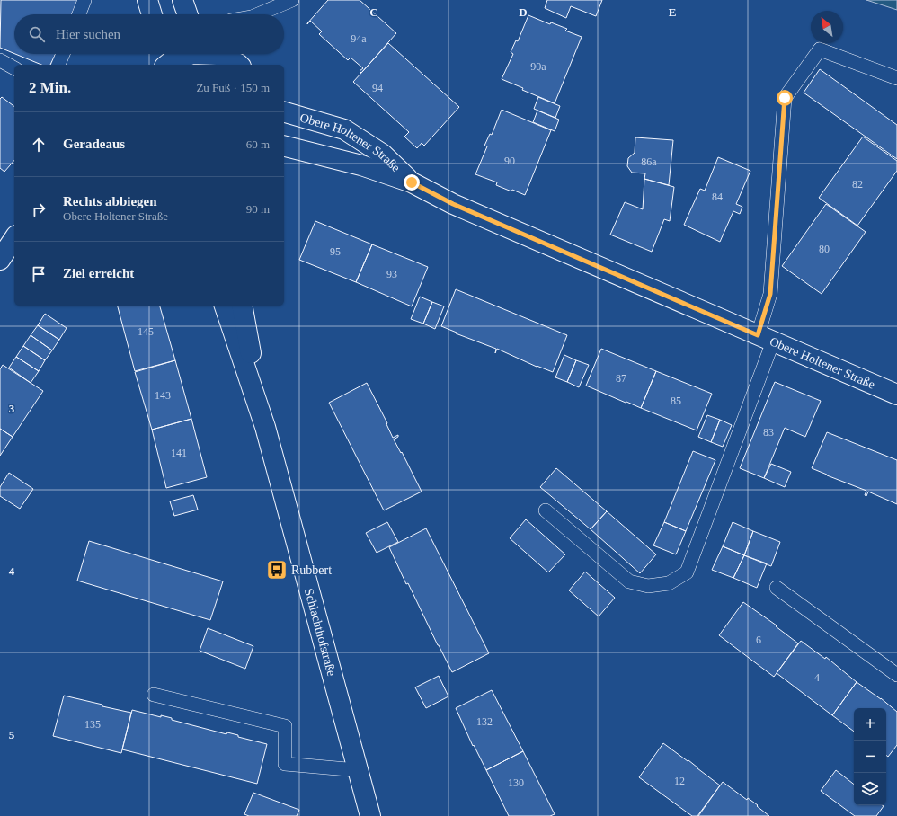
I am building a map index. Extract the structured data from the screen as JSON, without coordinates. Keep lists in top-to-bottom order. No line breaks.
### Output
{"streets":{"street":["Obere Holtener Straße","Schlachthofstraße"]},"places":{"bus stop":["Rubbert"]},"house_numbers":["94a","90a","94","90","86a","82","84","80","95","93","145","87","143","85","83","141","6","4","132","135","12","130"],"north":"top left","page":{"search":"Hier suchen","heading":["2 Min.","Zu Fuß · 150 m"],"list":[["Geradeaus","60 m"],["Rechts abbiegen","Obere Holtener Straße","90 m"],"Ziel erreicht"],"map_buttons":["+","−"]},"grid":{"columns":["C","D","E"],"rows":["3","4","5"]}}
